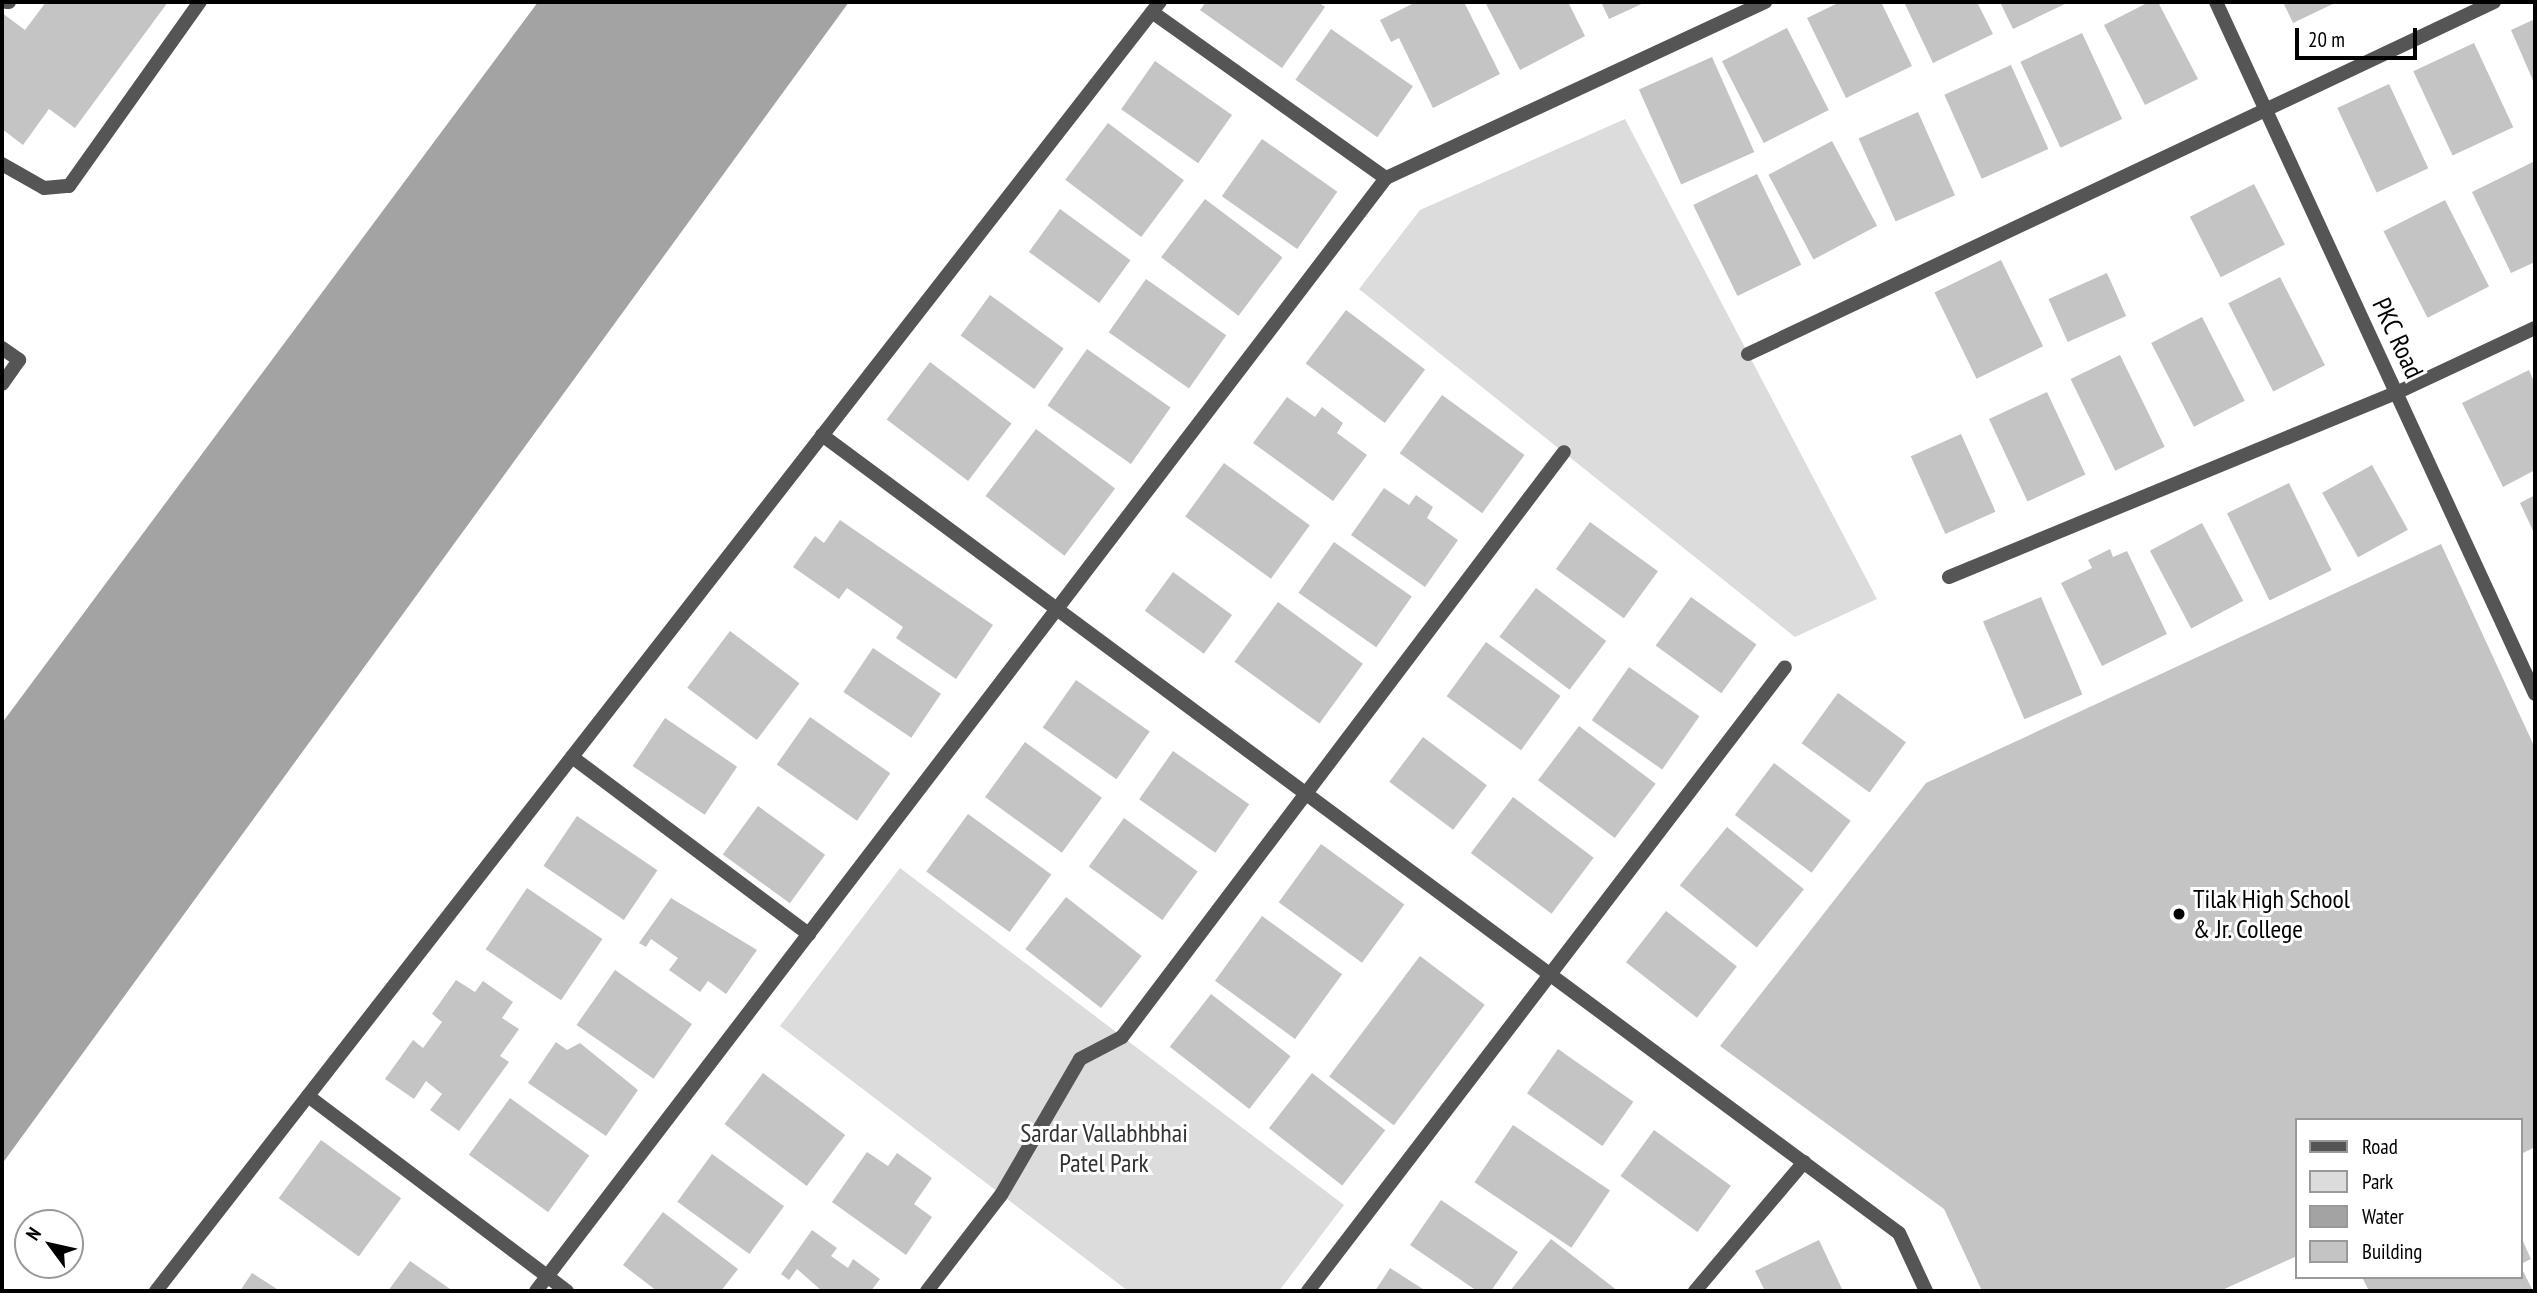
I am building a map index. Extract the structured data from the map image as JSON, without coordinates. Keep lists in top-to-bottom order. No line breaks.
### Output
{"streets":{"street":["PKC Road"]},"parks":["Sardar Vallabhbhai Patel Park"],"places":["Tilak High School & Jr. College"],"legend":["Road","Park","Water","Building"],"scale_bar":"20 m","north":"top left"}
